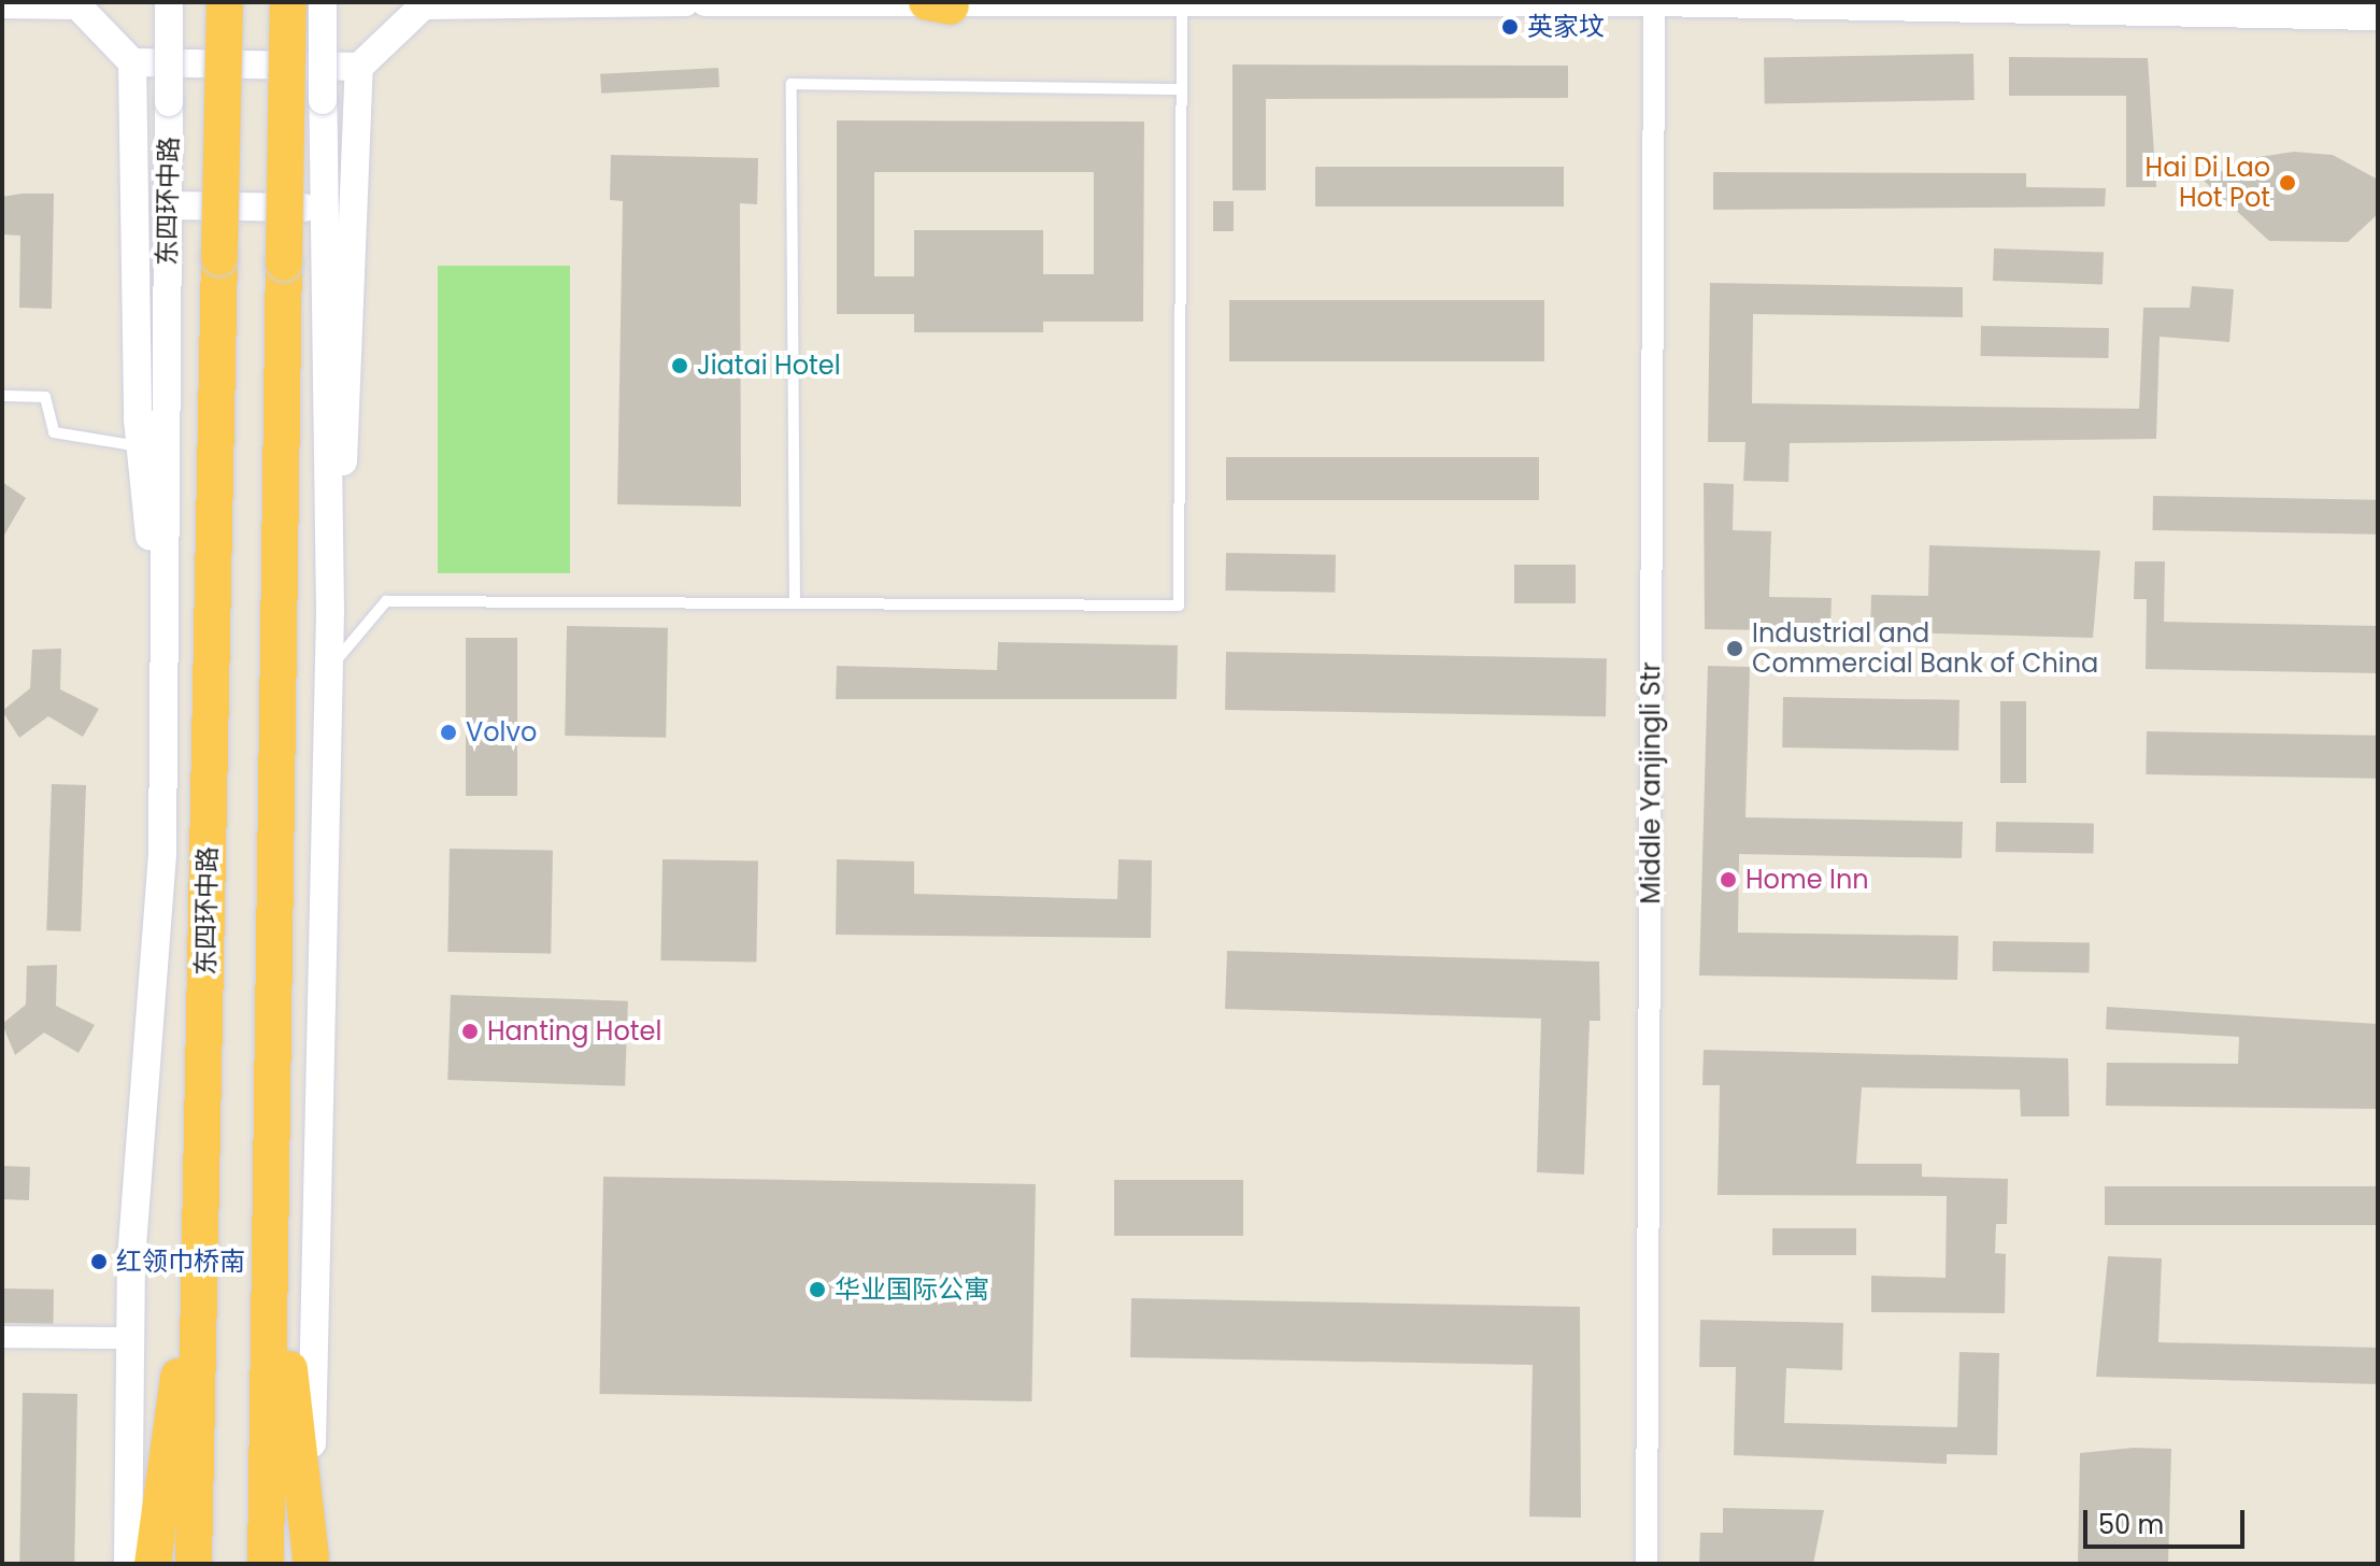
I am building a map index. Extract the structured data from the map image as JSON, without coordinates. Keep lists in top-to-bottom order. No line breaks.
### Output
{"streets":{"highway":["东四环中路"],"street":["Middle Yanjingli Str"]},"places":["英家坟","Hai Di Lao Hot Pot","Jiatai Hotel","Industrial and Commercial Bank of China","Volvo","Home Inn","Hanting Hotel","红领巾桥南","华业国际公寓"],"scale_bar":"50 m"}
